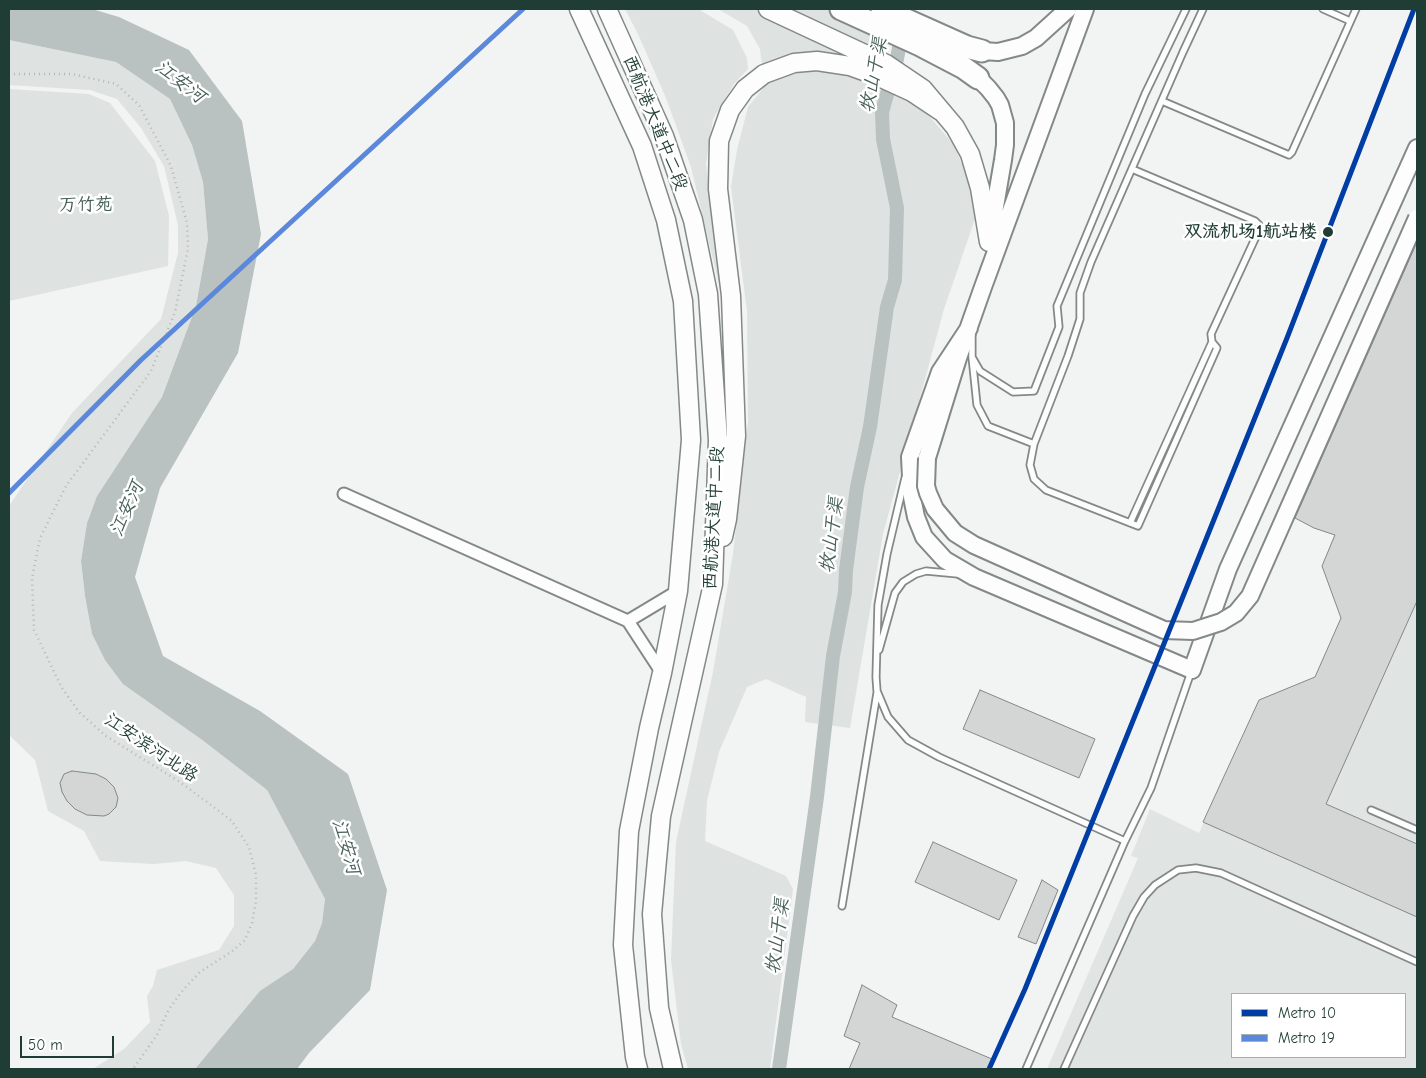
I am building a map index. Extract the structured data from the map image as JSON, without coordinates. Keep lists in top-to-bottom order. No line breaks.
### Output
{"streets":{"main road":["西航港大道中二段"],"path":["江安滨河北路"]},"water":["牧山干渠","江安河"],"parks":["万竹苑"],"places":["双流机场1航站楼"],"lines":["metro line 10","metro line 19"],"legend":["Metro 10","Metro 19"],"scale_bar":"50 m"}
